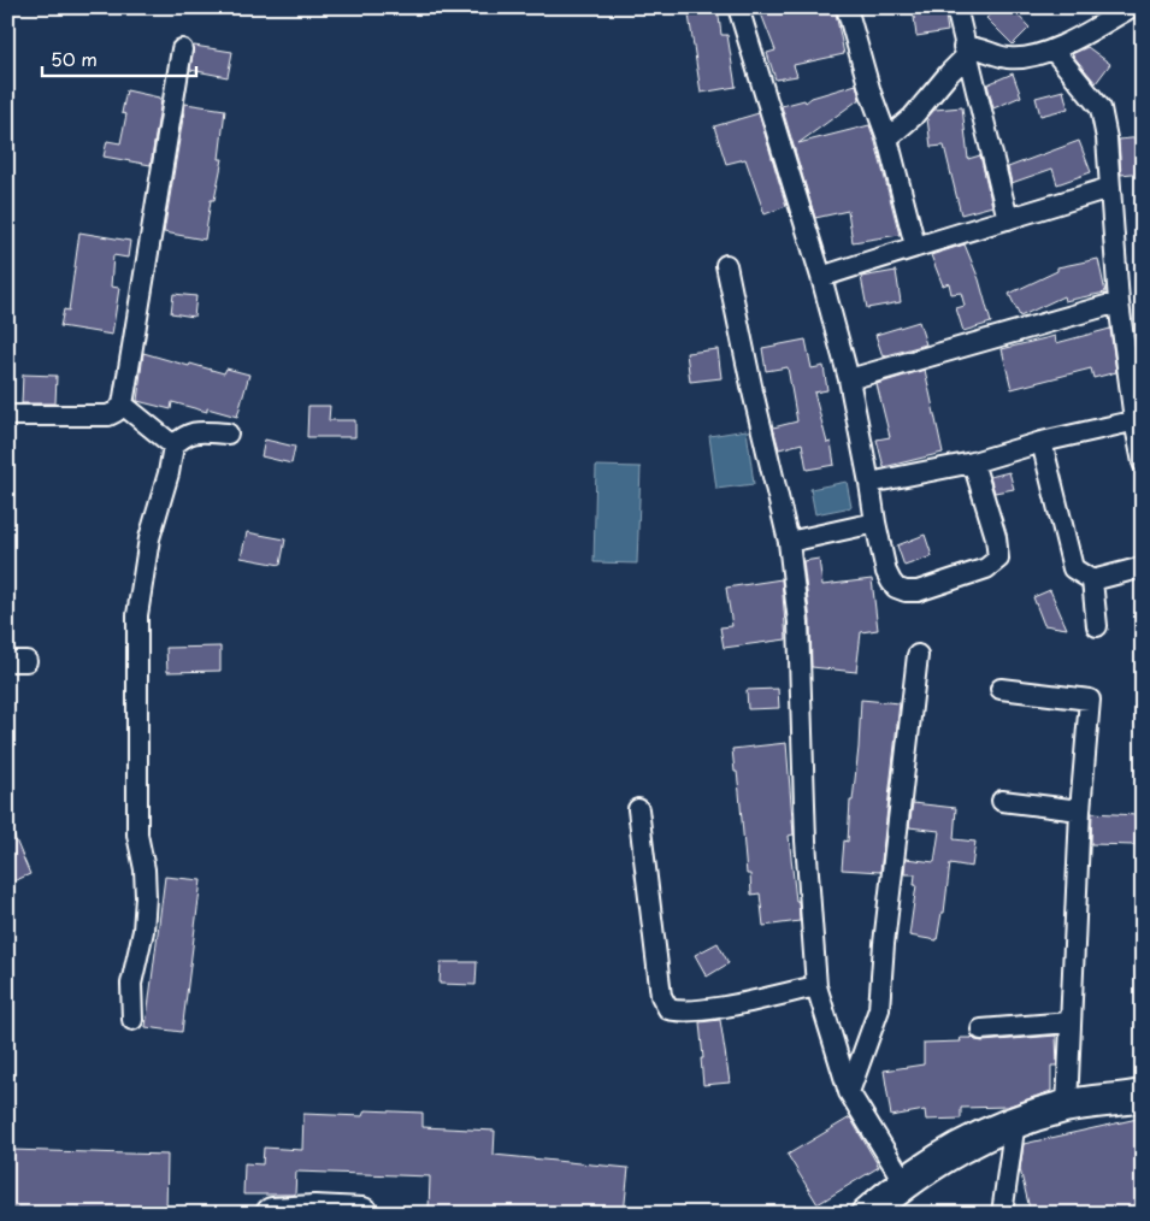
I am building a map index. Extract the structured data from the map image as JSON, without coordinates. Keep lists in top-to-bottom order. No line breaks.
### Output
{"scale_bar":"50 m"}
